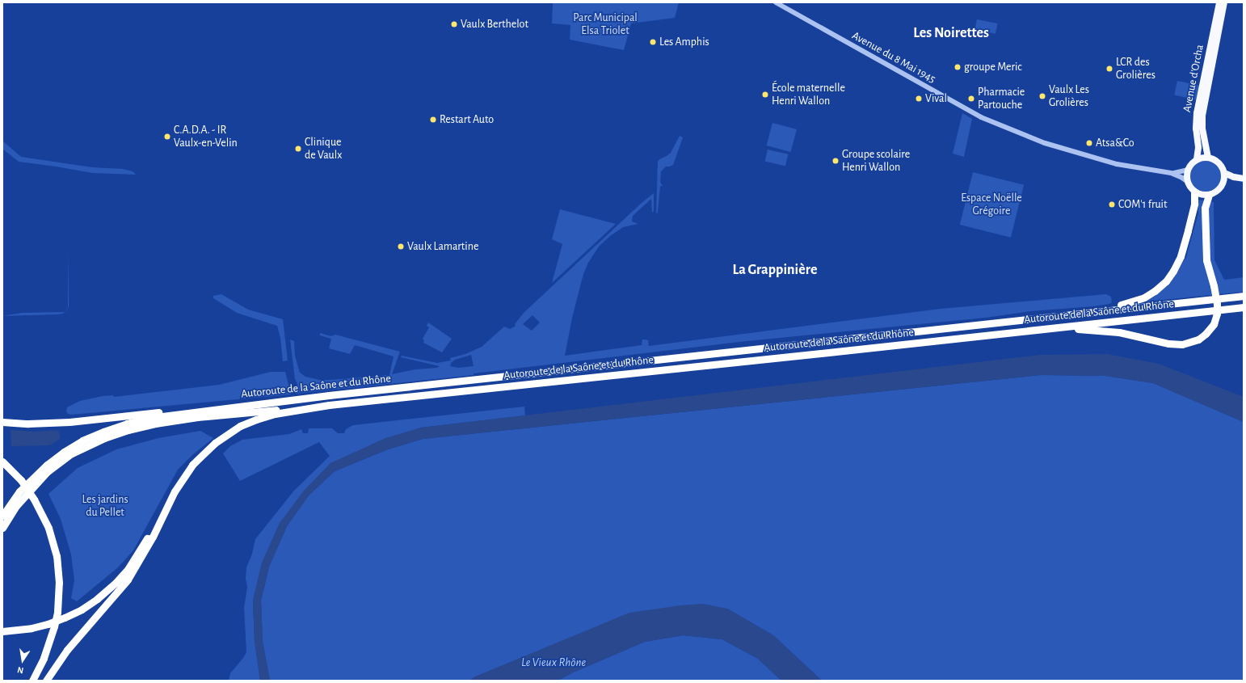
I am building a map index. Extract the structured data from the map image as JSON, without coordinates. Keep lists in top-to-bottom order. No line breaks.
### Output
{"streets":{"highway":["Autoroute de la Saône et du Rhône"],"main road":["Avenue d'Orcha"],"street":["Avenue du 8 Mai 1945"]},"crossings":[["Avenue du 8 Mai 1945","Avenue d'Orcha"]],"districts":["Les Noirettes","La Grappinière"],"water":["Le Vieux Rhône"],"parks":["Parc Municipal Elsa Triolet","Espace Noëlle Grégoire","Les jardins du Pellet"],"places":["Vaulx Berthelot","Les Amphis","groupe Meric","LCR des Grolières","École maternelle Henri Wallon","Vaulx Les Grolières","Vival","Pharmacie Partouche","Restart Auto","C.A.D.A. - IR Vaulx-en-Velin","Atsa&Co","Clinique de Vaulx","Groupe scolaire Henri Wallon","COM'1 fruit","Vaulx Lamartine"],"north":"bottom"}
